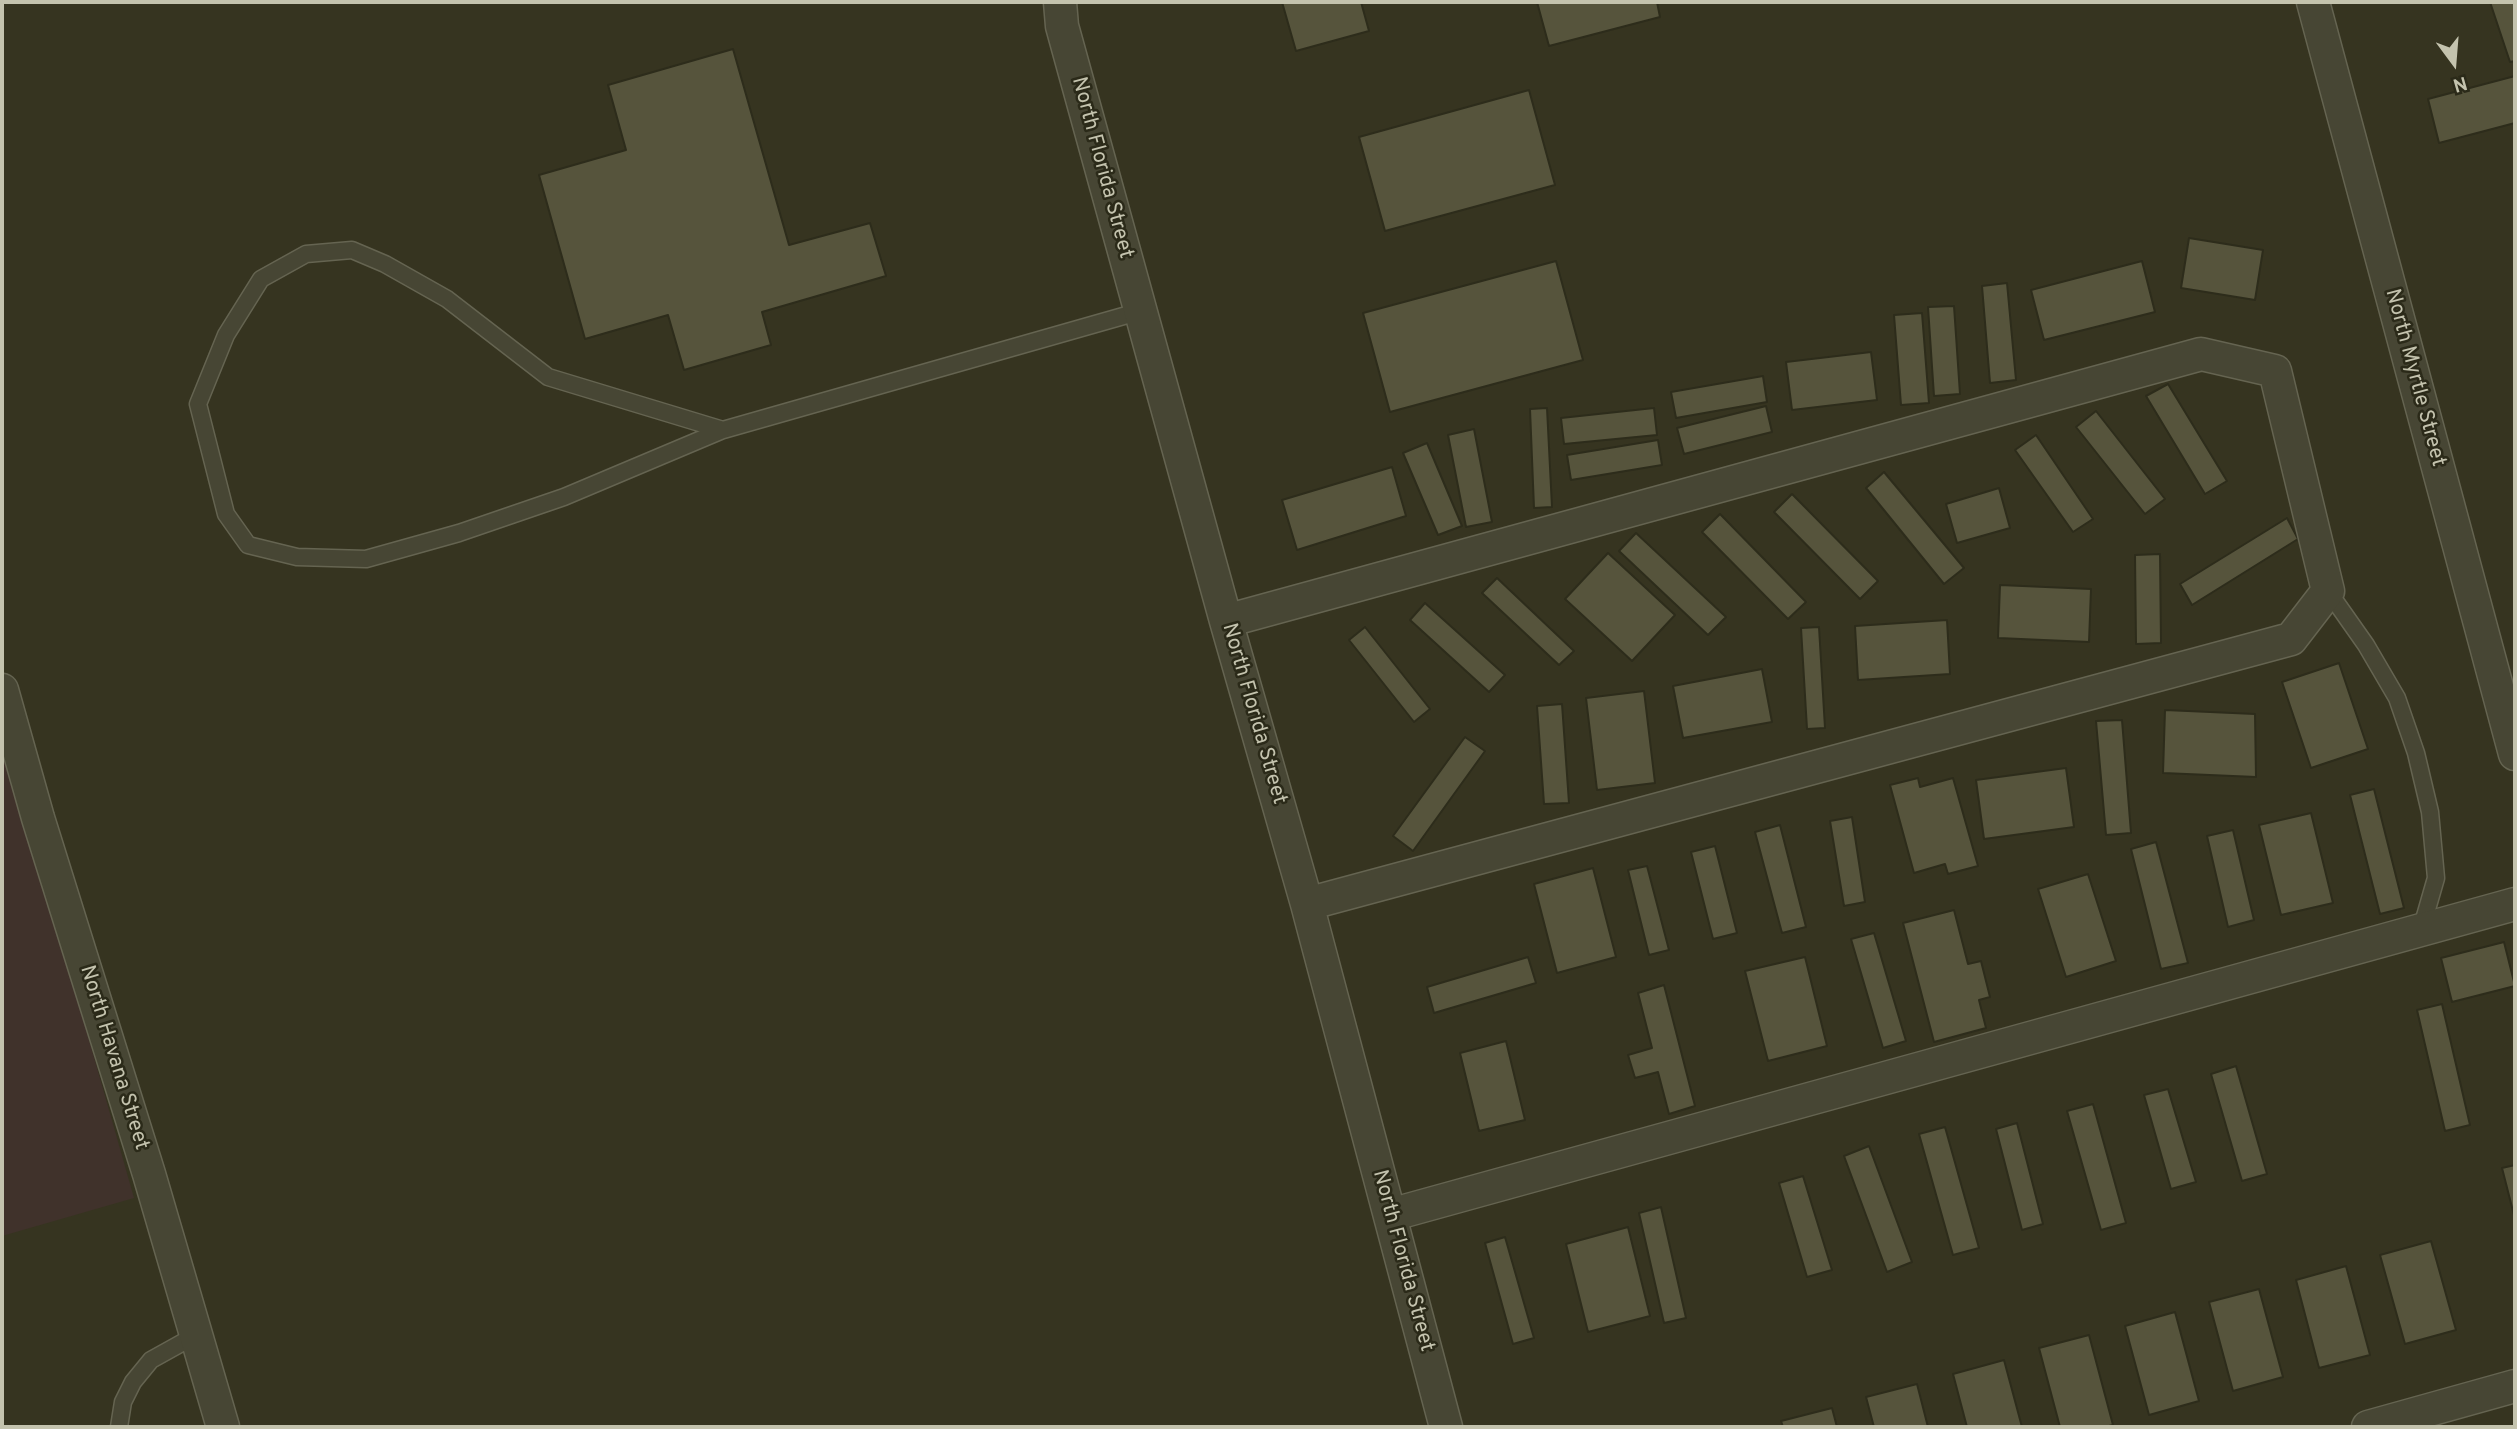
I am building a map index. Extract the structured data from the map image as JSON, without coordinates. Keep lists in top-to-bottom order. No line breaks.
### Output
{"streets":{"street":["North Florida Street","North Myrtle Street","North Havana Street"]},"north":"bottom"}
